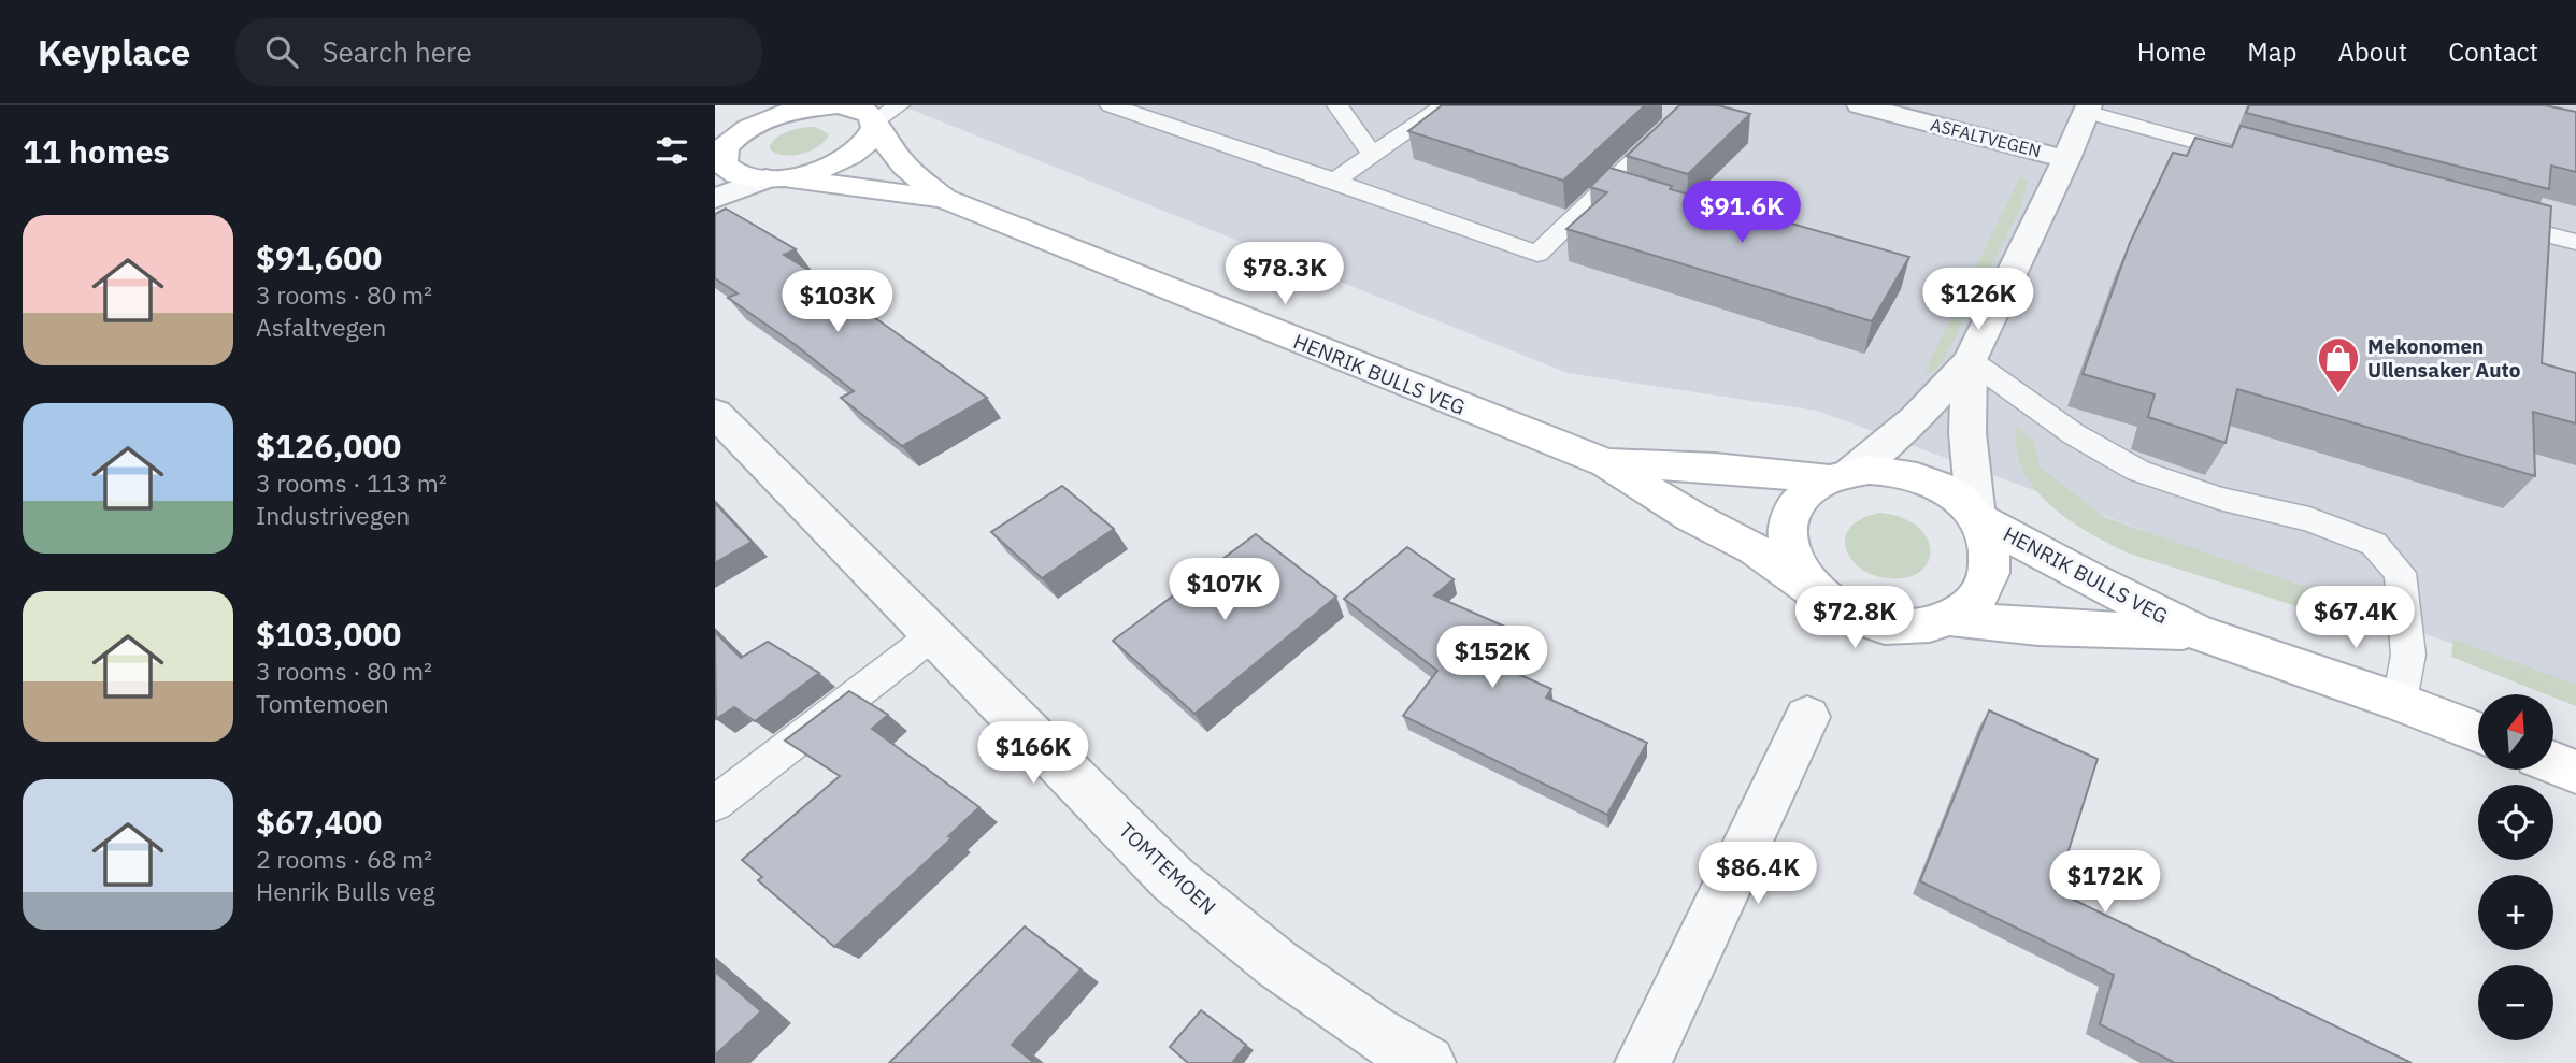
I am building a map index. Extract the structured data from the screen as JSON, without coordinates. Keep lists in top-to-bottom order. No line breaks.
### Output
{"streets":{"street":["ASFALTVEGEN","HENRIK BULLS VEG","TOMTEMOEN"]},"places":{"shop":["Mekonomen Ullensaker Auto"]},"north":"top","page":{"header":"Keyplace","search":"Search here","nav":["Home","Map","About","Contact"],"heading":"11 homes","price":["$91.6K","$78.3K","$126K","$103K","$107K","$72.8K","$67.4K","$152K","$166K","$86.4K","$172K"],"list":[{"name":"$91,600","note":"3 rooms · 80 m² · Asfaltvegen"},{"name":"$126,000","note":"3 rooms · 113 m² · Industrivegen"},{"name":"$103,000","note":"3 rooms · 80 m² · Tomtemoen"},{"name":"$67,400","note":"2 rooms · 68 m² · Henrik Bulls veg"}],"map_buttons":["+","−"]}}
